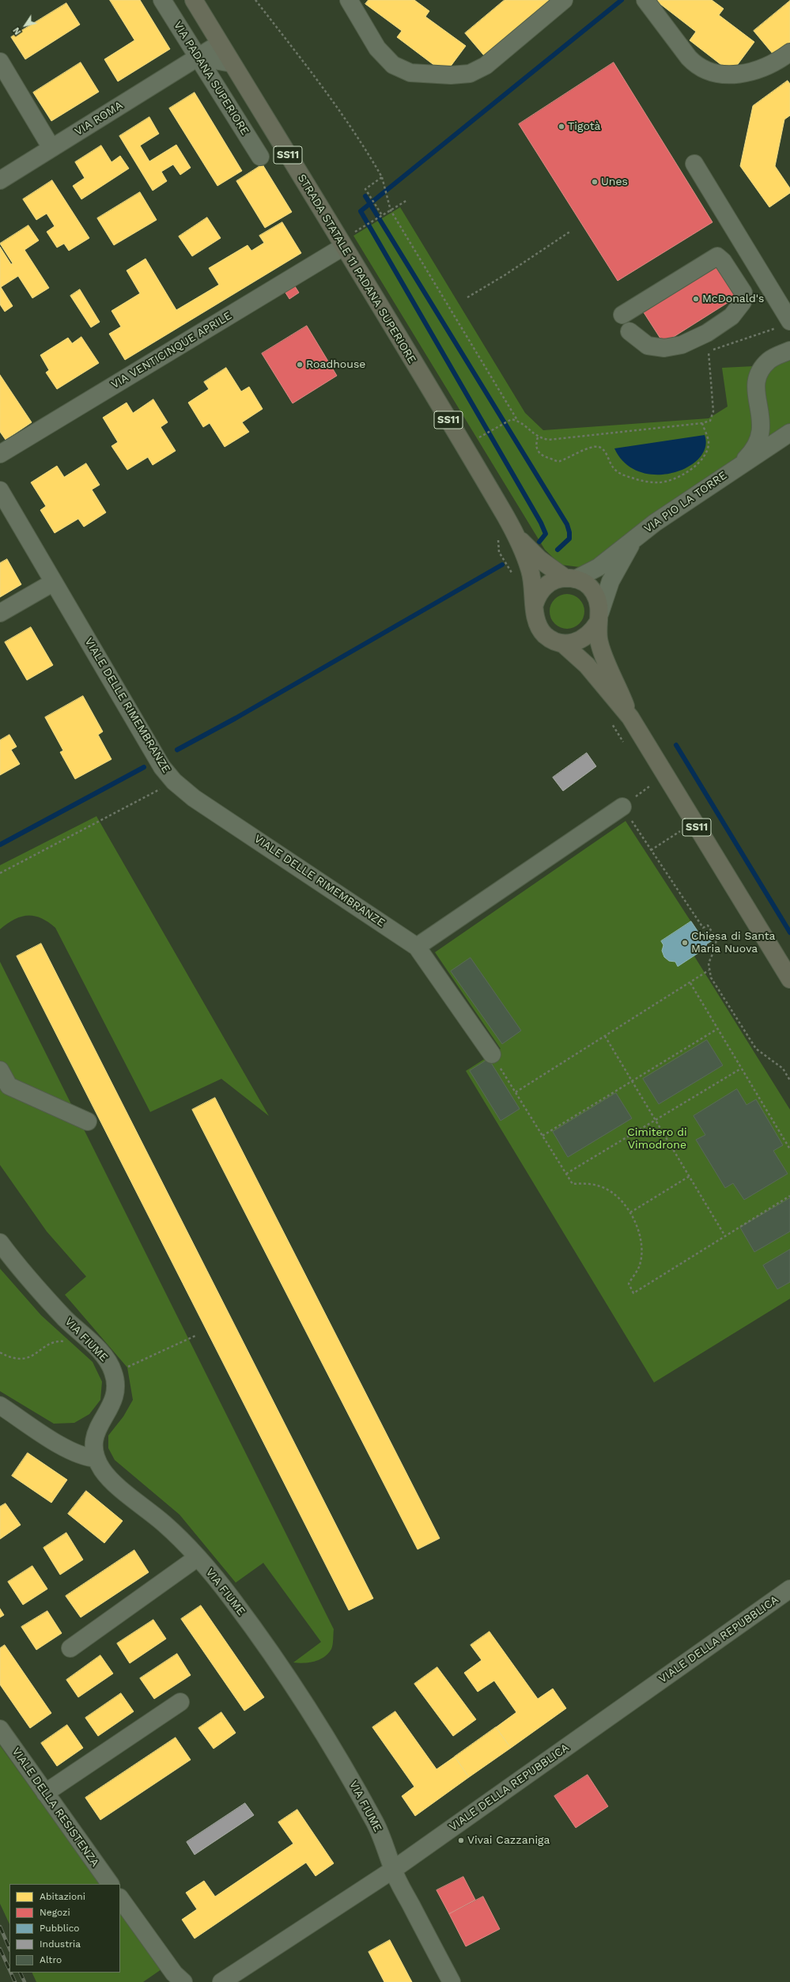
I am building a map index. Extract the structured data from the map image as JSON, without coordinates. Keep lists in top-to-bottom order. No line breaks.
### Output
{"streets":{"main road":["SS11","STRADA STATALE 11 PADANA SUPERIORE"],"street":["VIA PADANA SUPERIORE","VIA ROMA","VIA VENTICINQUE APRILE","VIA PIO LA TORRE","VIALE DELLE RIMEMBRANZE","VIA FIUME","VIALE DELLA REPUBBLICA","VIALE DELLA RESISTENZA"]},"crossings":[["VIA PADANA SUPERIORE","VIA ROMA"],["VIA ROMA","STRADA STATALE 11 PADANA SUPERIORE"],["STRADA STATALE 11 PADANA SUPERIORE","VIA VENTICINQUE APRILE"],["STRADA STATALE 11 PADANA SUPERIORE","VIA PIO LA TORRE"],["VIA FIUME","VIALE DELLA REPUBBLICA"]],"parks":["Cimitero di Vimodrone"],"places":["Tigotà","Unes","McDonald's","Roadhouse","Chiesa di Santa Maria Nuova","Vivai Cazzaniga"],"legend":["Abitazioni","Negozi","Pubblico","Industria","Altro"],"north":"bottom left"}
